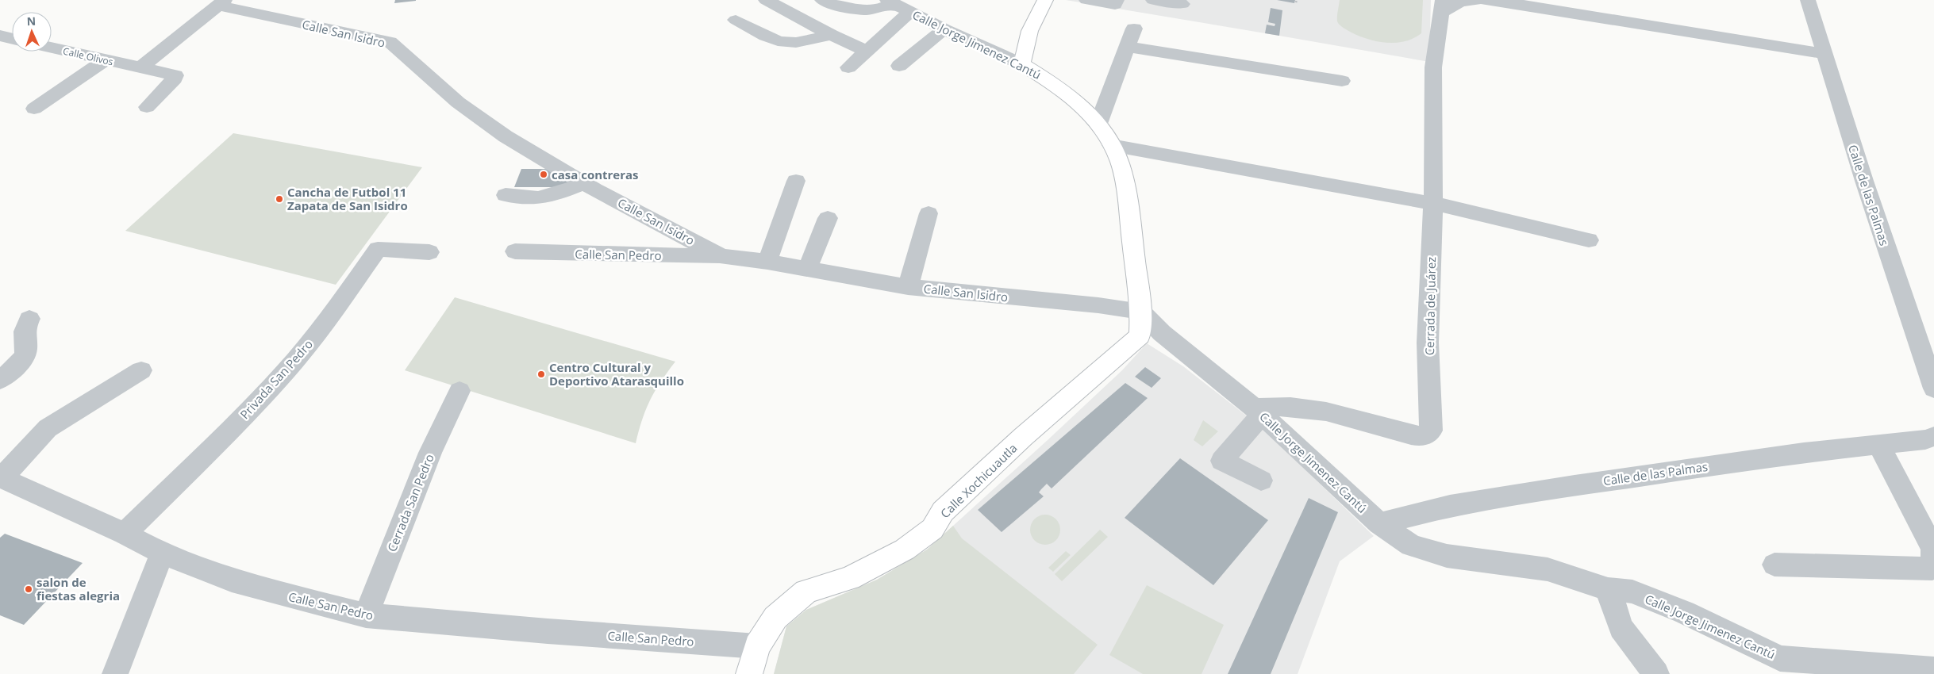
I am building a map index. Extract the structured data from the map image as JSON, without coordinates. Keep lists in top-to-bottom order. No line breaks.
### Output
{"streets":{"main road":["Calle Jorge Jimenez Cantú","Calle Xochicuautla"],"street":["Calle San Isidro","Calle Olivos","Calle de las Palmas","Calle San Pedro","Cerrada de Juárez","Privada San Pedro","Cerrada San Pedro"]},"crossings":[["Calle San Isidro","Calle Jorge Jimenez Cantú"],["Calle San Isidro","Calle San Pedro"],["Calle San Isidro","Calle Xochicuautla"],["Calle Jorge Jimenez Cantú","Calle de las Palmas"],["Calle Jorge Jimenez Cantú","Cerrada de Juárez"],["Calle Jorge Jimenez Cantú","Calle Xochicuautla"],["Calle San Pedro","Privada San Pedro"],["Calle San Pedro","Calle Xochicuautla"],["Calle San Pedro","Cerrada San Pedro"]],"places":["casa contreras","Cancha de Futbol 11 Zapata de San Isidro","Centro Cultural y Deportivo Atarasquillo","salon de fiestas alegria"],"north":"top"}
